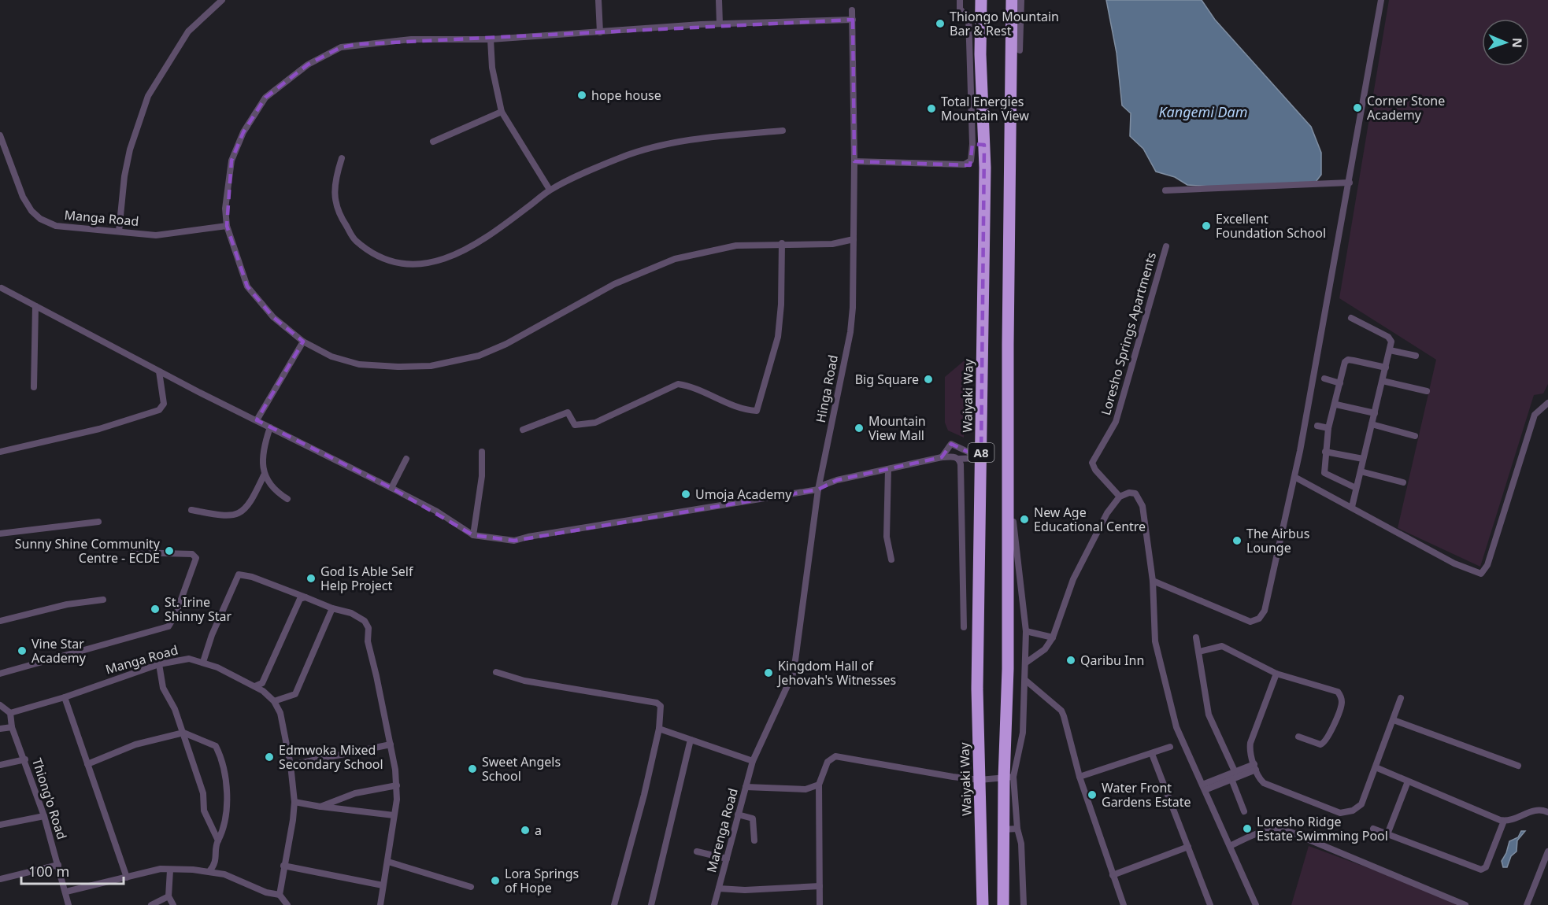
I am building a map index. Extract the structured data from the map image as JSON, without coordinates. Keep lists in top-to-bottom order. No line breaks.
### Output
{"streets":{"highway":["Waiyaki Way","A8"],"street":["Manga Road","Loresho Springs Apartments","Hinga Road","Thiong'o Road","Marenga Road"]},"crossings":[["Manga Road","Thiong'o Road"],["Hinga Road","Marenga Road"]],"water":["Kangemi Dam"],"places":["Thiongo Mountain Bar & Rest","hope house","Corner Stone Academy","Total Energies Mountain View","Excellent Foundation School","Big Square","Mountain View Mall","Umoja Academy","New Age Educational Centre","The Airbus Lounge","Sunny Shine Community Centre - ECDE","God Is Able Self Help Project","St. Irine Shinny Star","Vine Star Academy","Qaribu Inn","Kingdom Hall of Jehovah's Witnesses","Edmwoka Mixed Secondary School","Sweet Angels School","Water Front Gardens Estate","Loresho Ridge Estate Swimming Pool","a","Lora Springs of Hope"],"scale_bar":"100 m","north":"right"}
